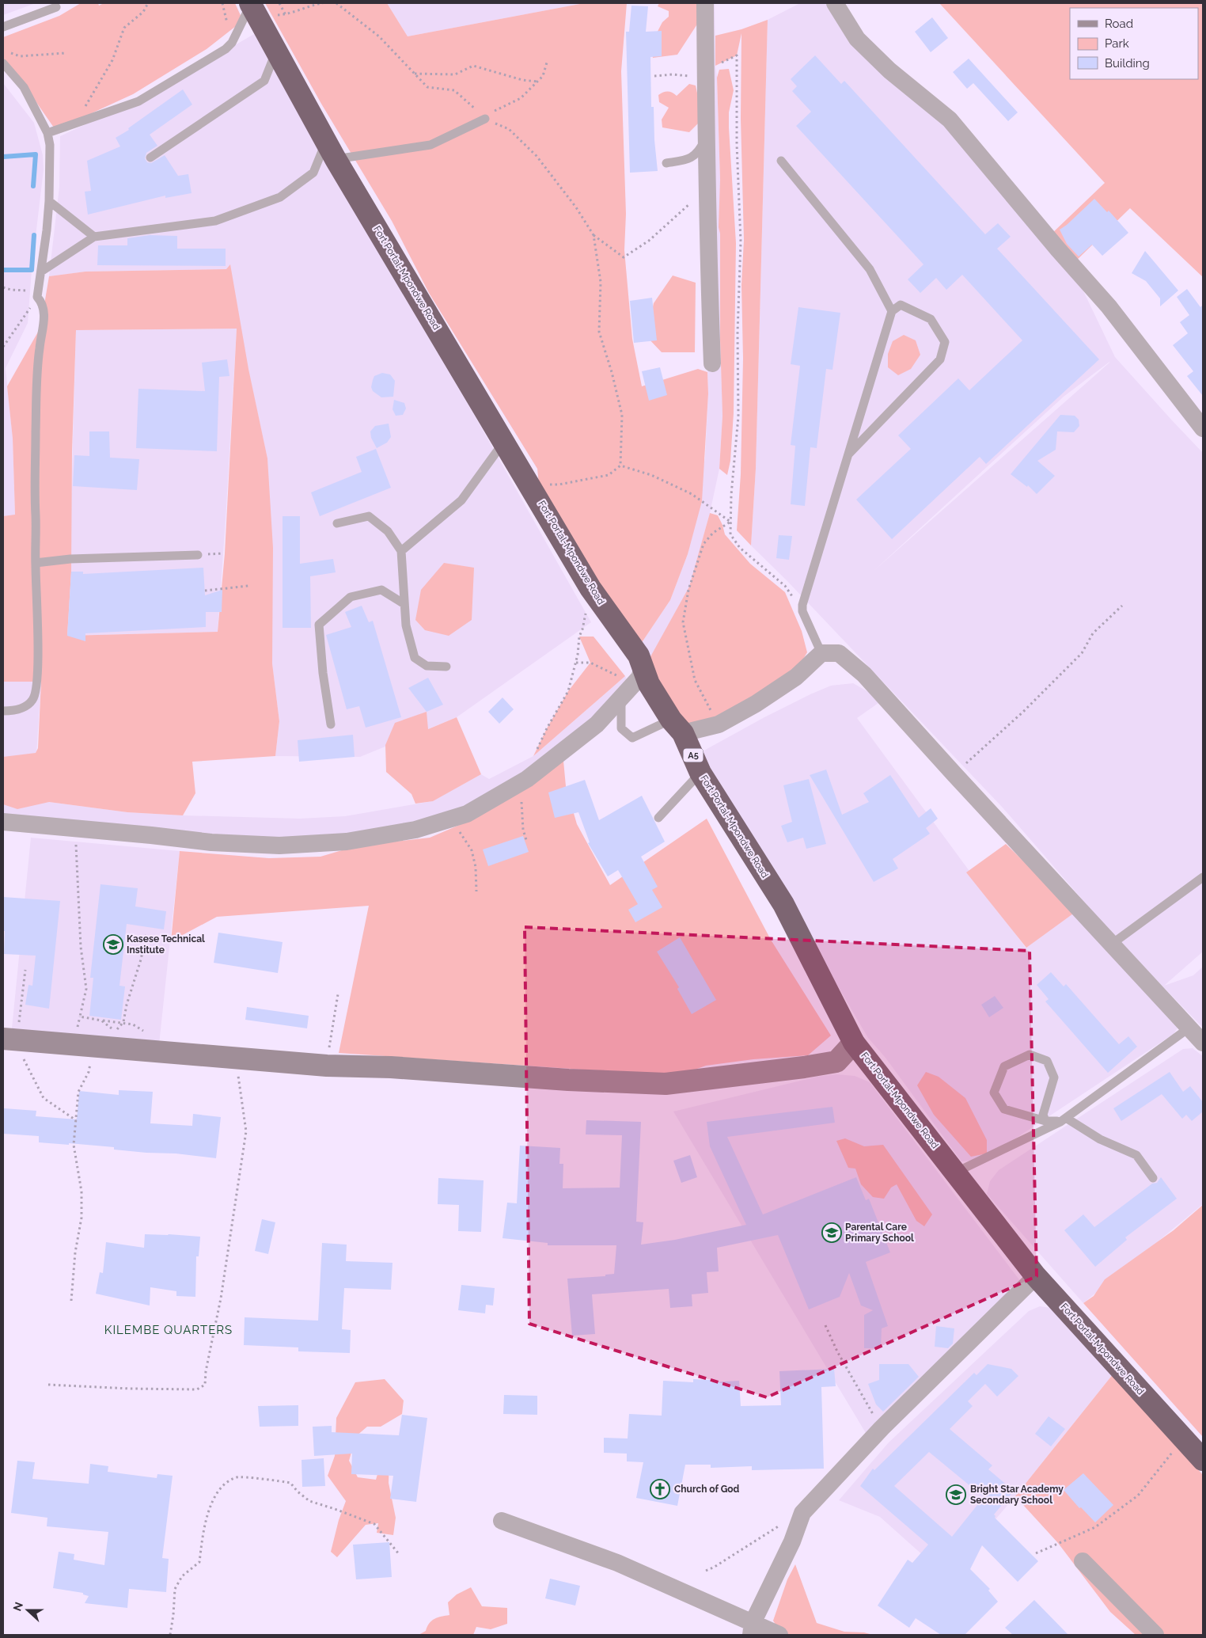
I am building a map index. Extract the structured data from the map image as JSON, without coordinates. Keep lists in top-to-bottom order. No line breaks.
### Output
{"streets":{"highway":["Fort Portal-Mpondwe Road","A5"]},"districts":["KILEMBE QUARTERS"],"places":{"school or university":["Kasese Technical Institute","Parental Care Primary School","Bright Star Academy Secondary School"],"church":["Church of God"]},"legend":["Road","Park","Building"],"north":"left"}
